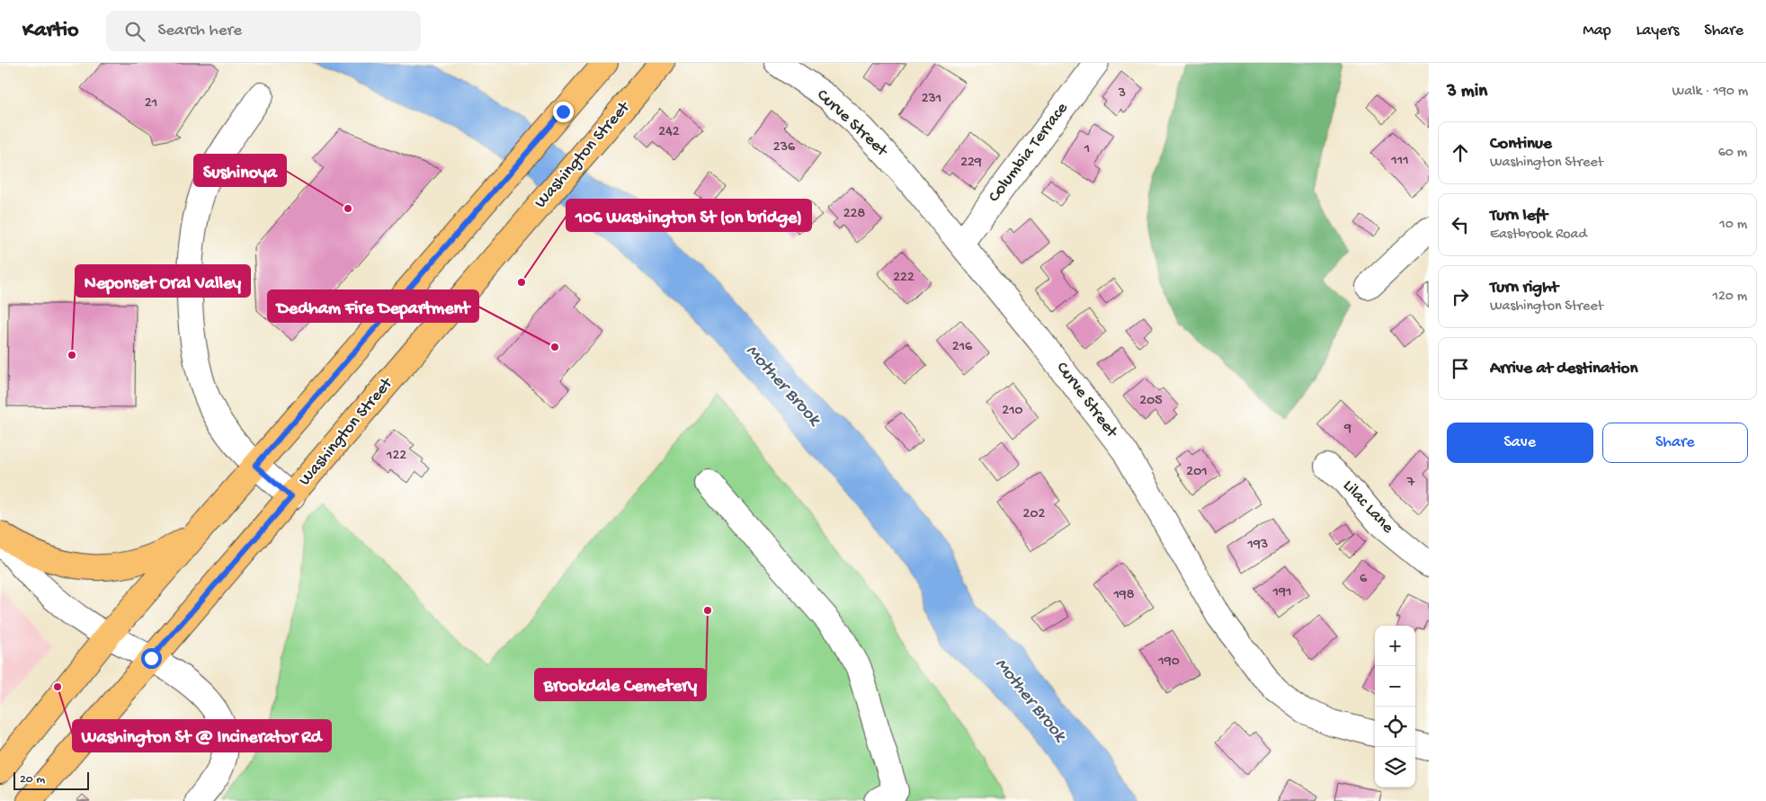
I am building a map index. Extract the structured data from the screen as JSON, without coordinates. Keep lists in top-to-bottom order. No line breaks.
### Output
{"streets":{"main road":["Washington Street"],"street":["Curve Street","Columbia Terrace","Lilac Lane"]},"crossings":[["Curve Street","Columbia Terrace"]],"water":["Mother Brook"],"places":["Sushinoya","106 Washington St (on bridge)","Dedham Fire Department","Neponset Oral Valley","Brookdale Cemetery","Washington St @ Incinerator Rd"],"house_numbers":["3","231","21","242","236","1","111","229","228","222","216","205","210","9","122","201","7","202","193","6","191","198","190"],"scale_bar":"20 m","page":{"header":"Kartio","search":"Search here","nav":["Map","Layers","Share"],"heading":["3 min","Walk · 190 m"],"list":[["Continue","Washington Street","60 m"],["Turn left","Eastbrook Road","10 m"],["Turn right","Washington Street","120 m"],"Arrive at destination"],"buttons":["Save","Share"],"map_buttons":["+","−"],"scale":"20 m"}}
